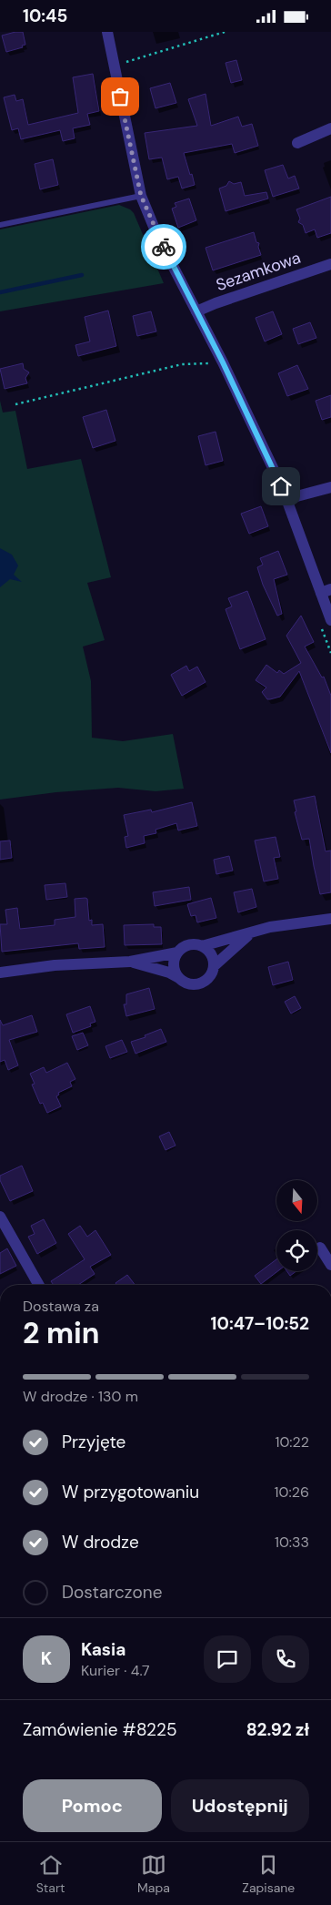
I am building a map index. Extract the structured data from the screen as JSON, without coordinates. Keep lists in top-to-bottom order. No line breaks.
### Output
{"streets":{"street":["Sezamkowa"]},"north":"bottom","page":{"status":"10:45","heading":["2 min","Dostawa za","10:47–10:52"],"panel":["Kasia","Kurier · 4.7","Zamówienie #8225","82.92 zł"],"bar":"W drodze · 130 m","list":[["Przyjęte","10:22"],["W przygotowaniu","10:26"],["W drodze","10:33"],"Dostarczone"],"round":"K","buttons":["Pomoc","Udostępnij"],"tabs":["Start","Mapa","Zapisane"]}}
